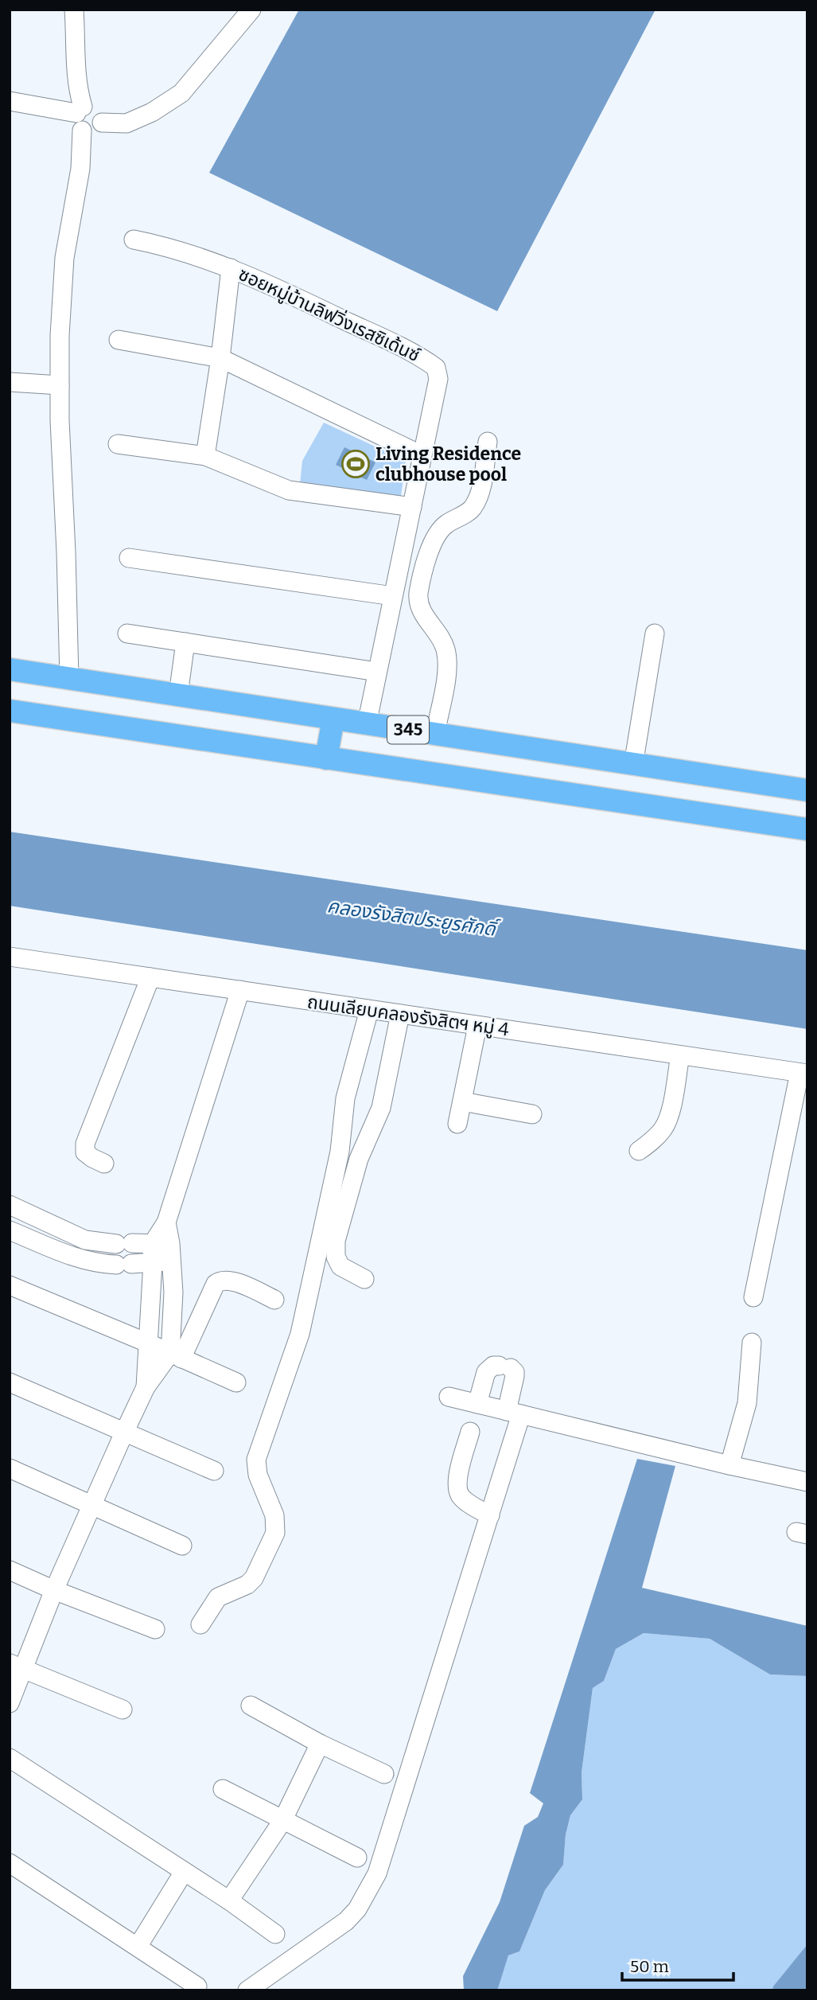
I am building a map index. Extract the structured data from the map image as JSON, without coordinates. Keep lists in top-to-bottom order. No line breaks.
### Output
{"streets":{"main road":["345"],"street":["ซอยหมู่บ้านลิฟวิ่งเรสซิเด้นซ์","ถนนเลียบคลองรังสิตฯ หมู่ 4"]},"crossings":[["ซอยหมู่บ้านลิฟวิ่งเรสซิเด้นซ์","345"]],"water":["คลองรังสิตประยูรศักดิ์"],"places":{"sports":["Living Residence clubhouse pool"]},"scale_bar":"50 m"}
